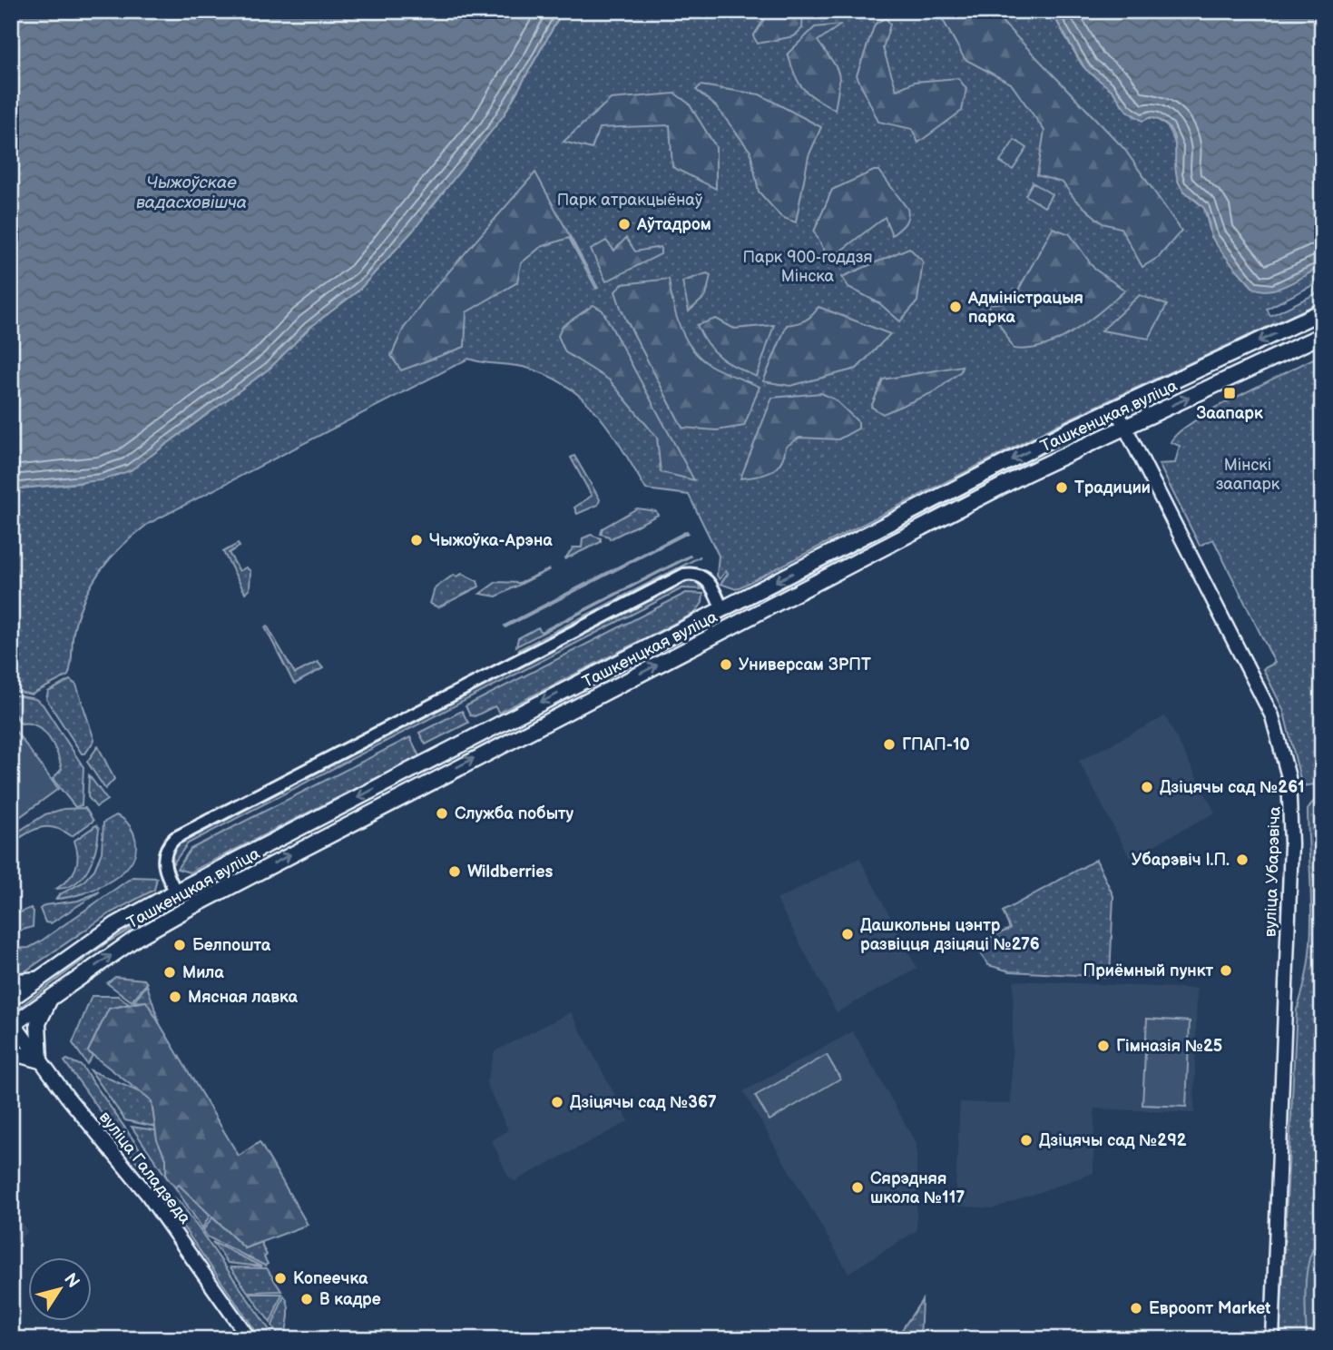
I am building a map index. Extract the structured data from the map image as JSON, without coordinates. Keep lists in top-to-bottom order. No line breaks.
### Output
{"streets":{"main road":["Ташкенцкая вуліца","вуліца Убарэвіча","вуліца Галадзеда"]},"crossings":[["Ташкенцкая вуліца","вуліца Убарэвіча"],["Ташкенцкая вуліца","вуліца Галадзеда"]],"water":["Чыжоўскае вадасховішча"],"parks":["Парк атракцыёнаў","Парк 900-годдзя Мінска","Мінскі заапарк"],"places":{"other":["Аўтадром","Адміністрацыя парка","Традиции","Чыжоўка-Арэна","Универсам ЗРПТ","ГПАП-10","Дзіцячы сад №261","Служба побыту","Убарэвіч І.П.","Wildberries","Дашкольны цэнтр развіцця дзіцяці №276","Белпошта","Приёмный пункт","Мила","Мясная лавка","Гімназія №25","Дзіцячы сад №367","Дзіцячы сад №292","Сярэдняя школа №117","Копеечка","В кадре","Евроопт Market"],"transit":["Заапарк"]},"north":"top right"}
